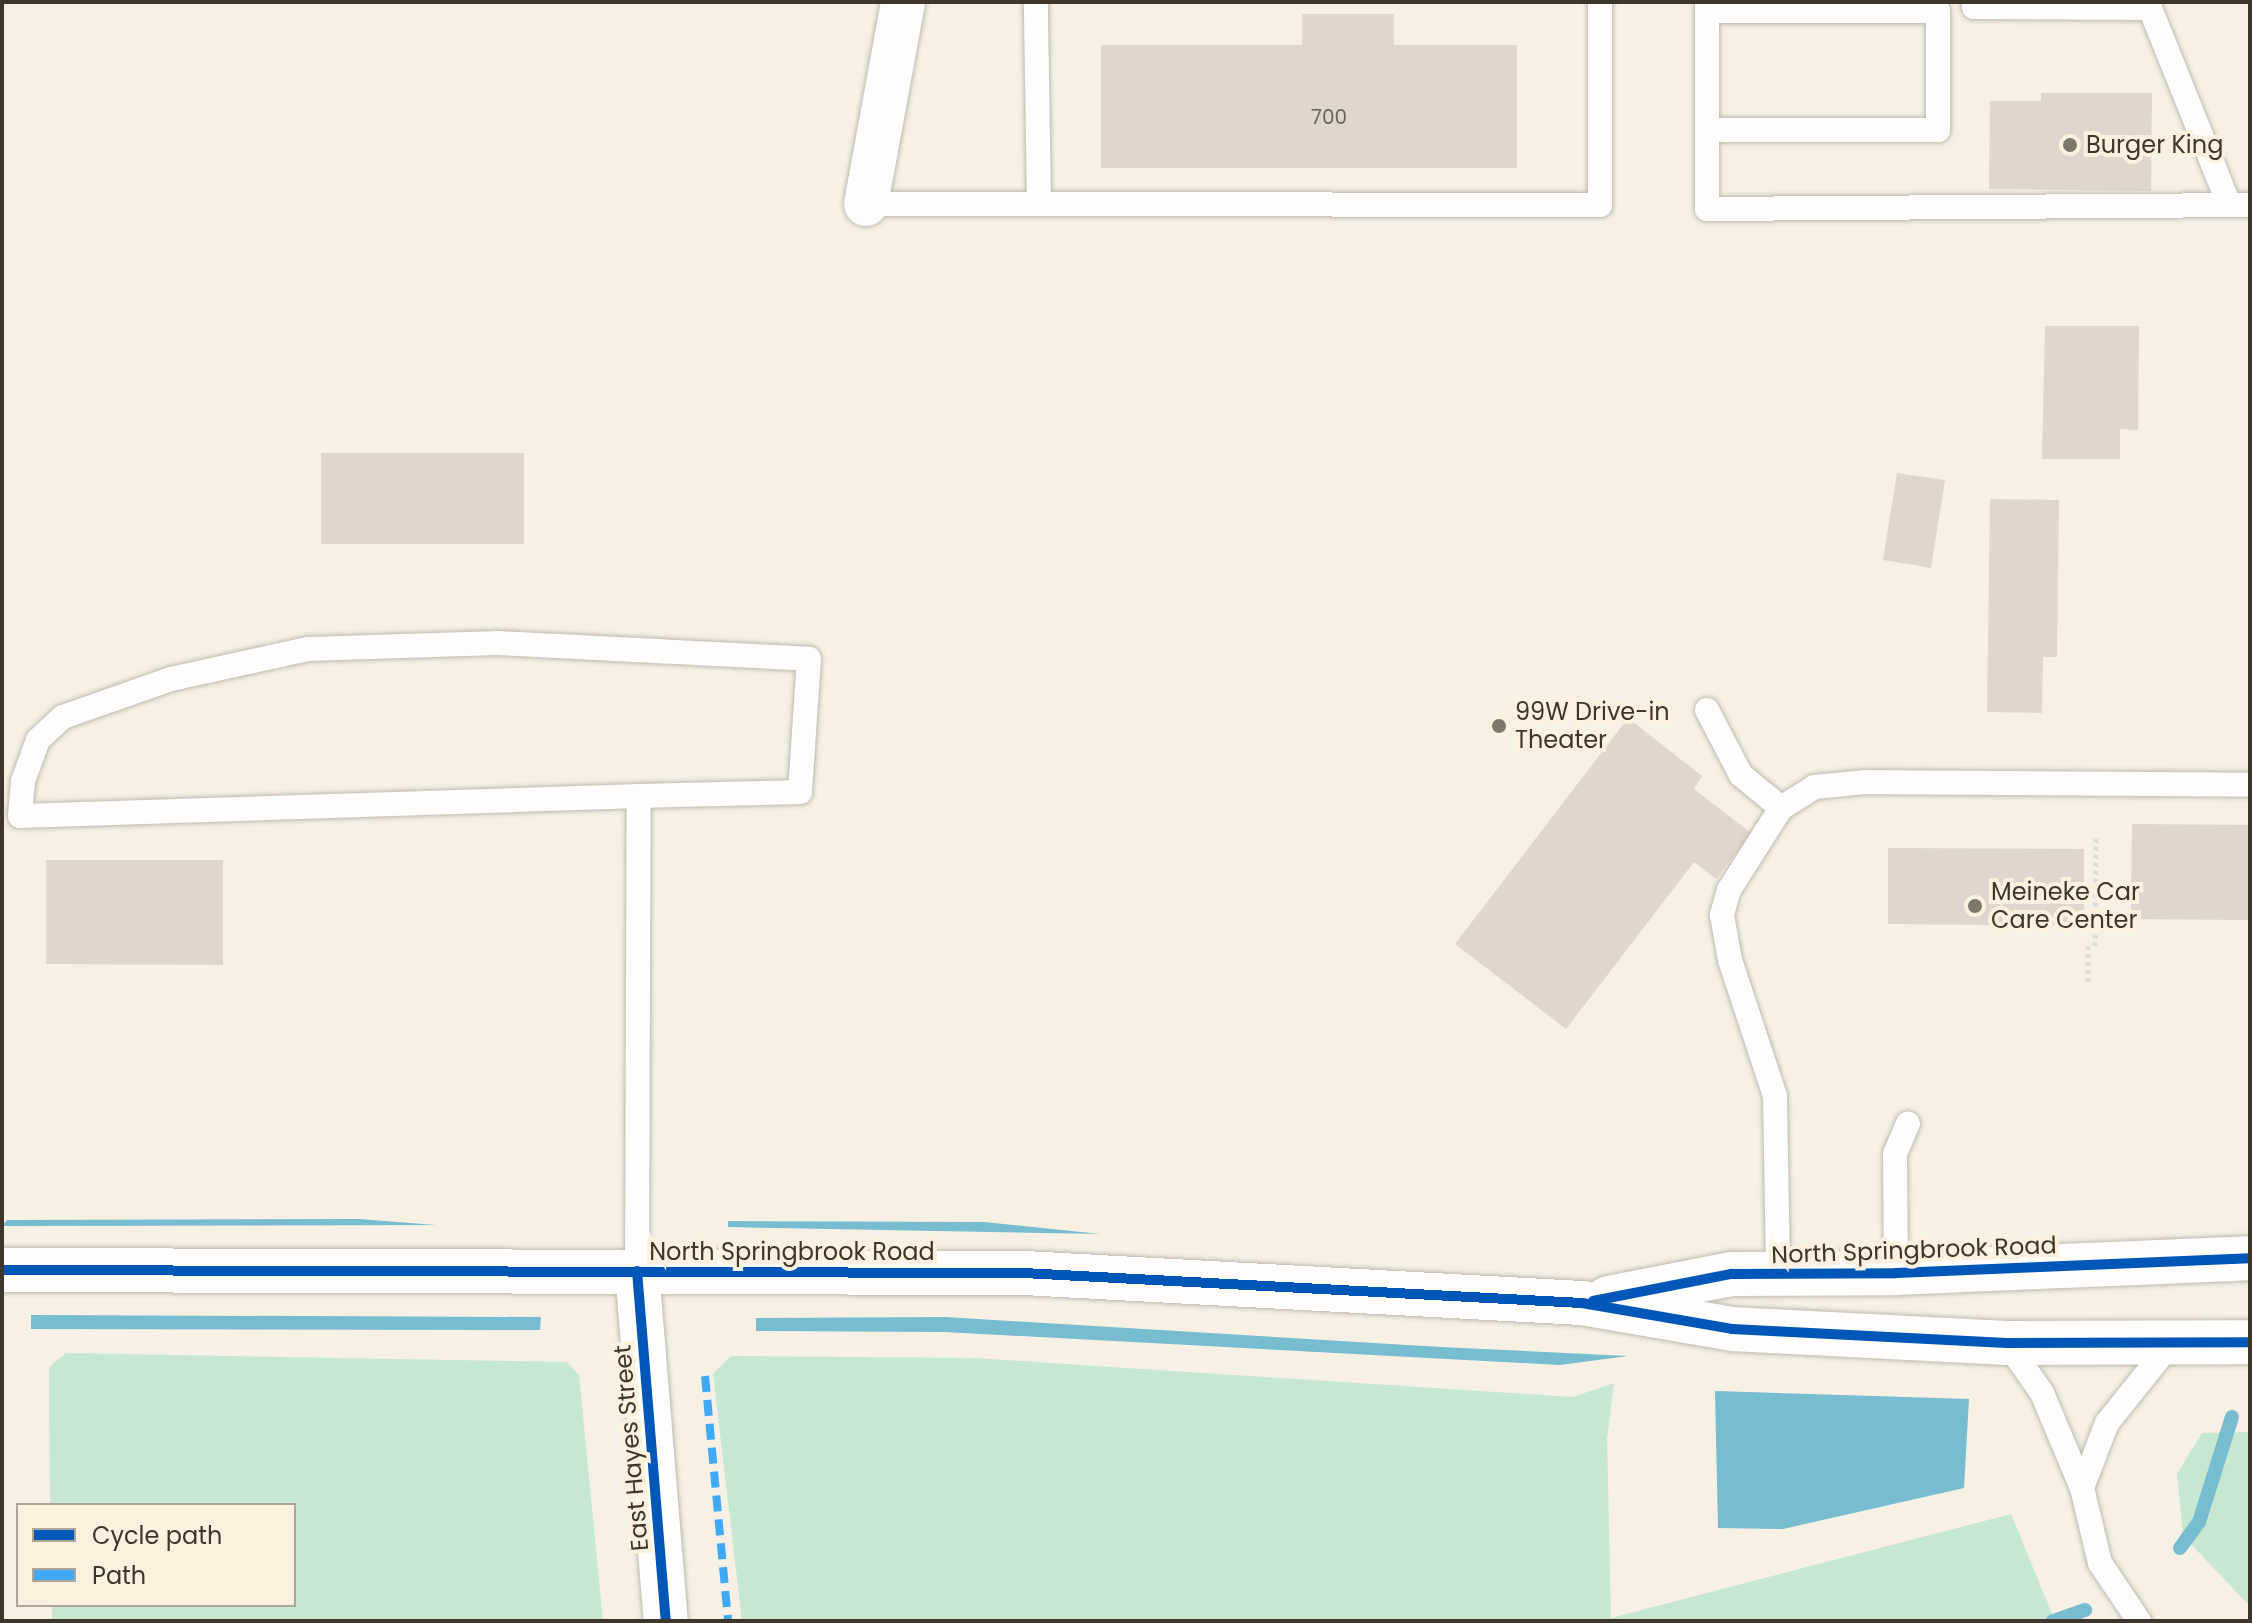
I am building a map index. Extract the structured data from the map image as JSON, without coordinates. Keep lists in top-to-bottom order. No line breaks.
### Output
{"streets":{"main road":["North Springbrook Road","East Hayes Street"]},"crossings":[["North Springbrook Road","East Hayes Street"]],"places":["Burger King","99W Drive-in Theater","Meineke Car Care Center"],"house_numbers":["700"],"legend":["Cycle path","Path"]}
